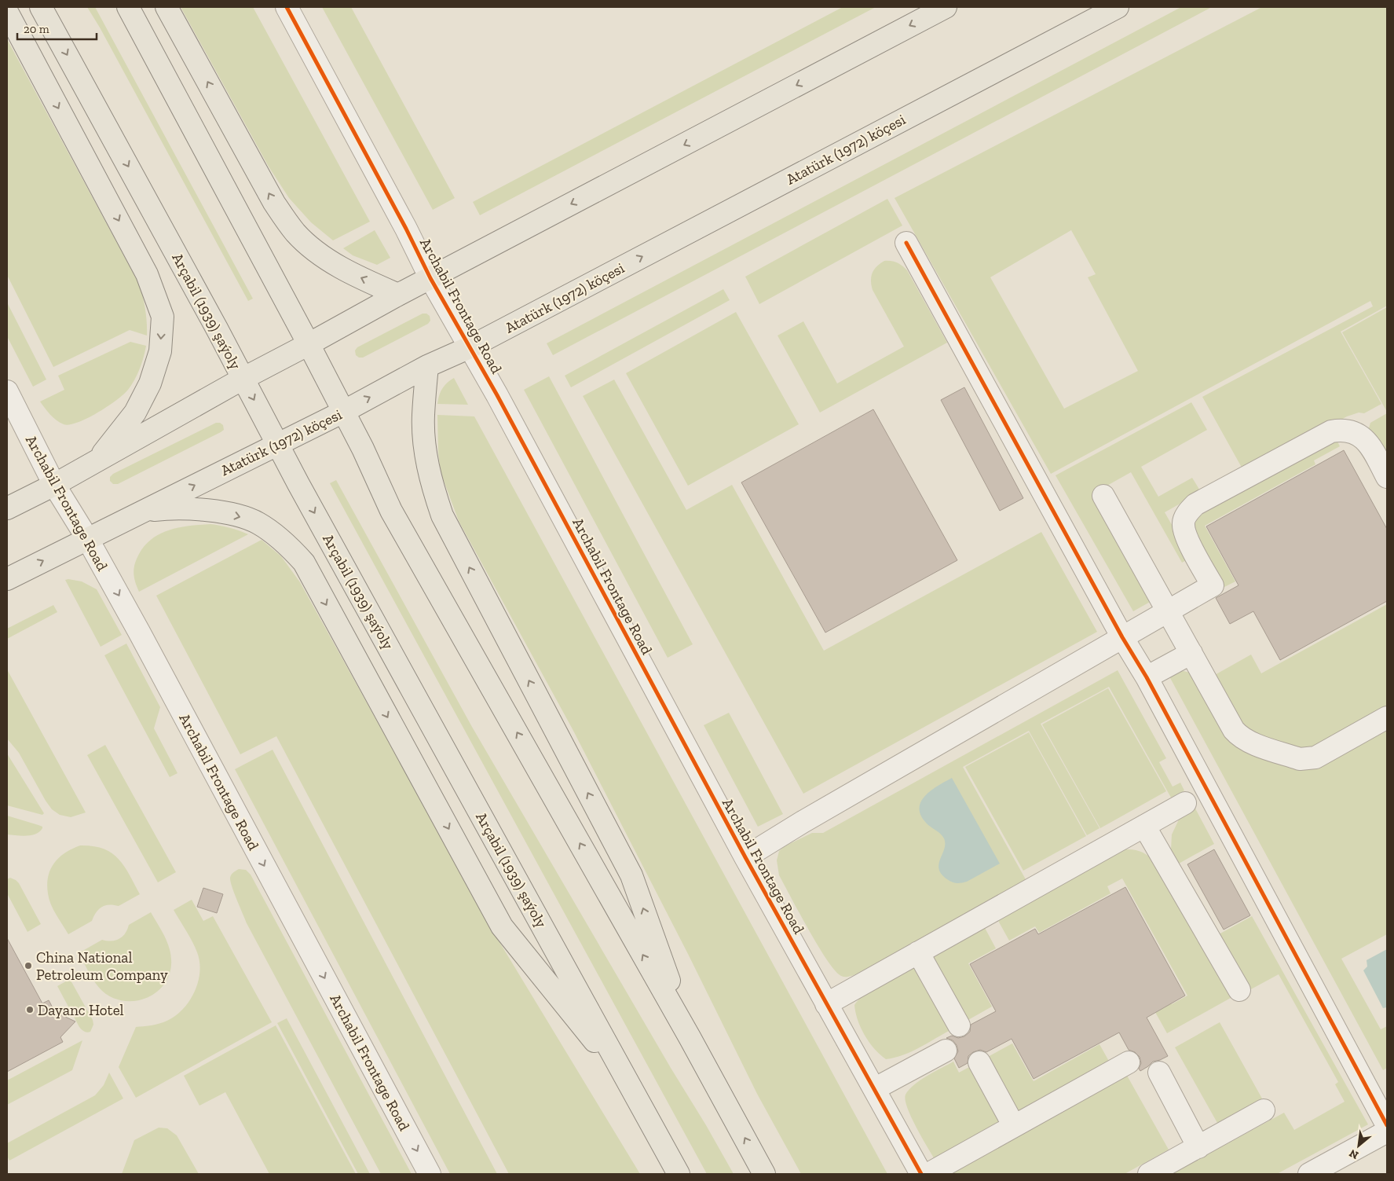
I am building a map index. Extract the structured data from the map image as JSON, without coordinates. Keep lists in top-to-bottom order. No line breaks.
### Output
{"streets":{"main road":["Atatürk (1972) köçesi","Arçabil (1939) şaýoly"],"street":["Archabil Frontage Road"]},"crossings":[["Atatürk (1972) köçesi","Archabil Frontage Road"],["Atatürk (1972) köçesi","Arçabil (1939) şaýoly"]],"places":["China National Petroleum Company","Dayanc Hotel"],"scale_bar":"20 m","north":"bottom left"}
